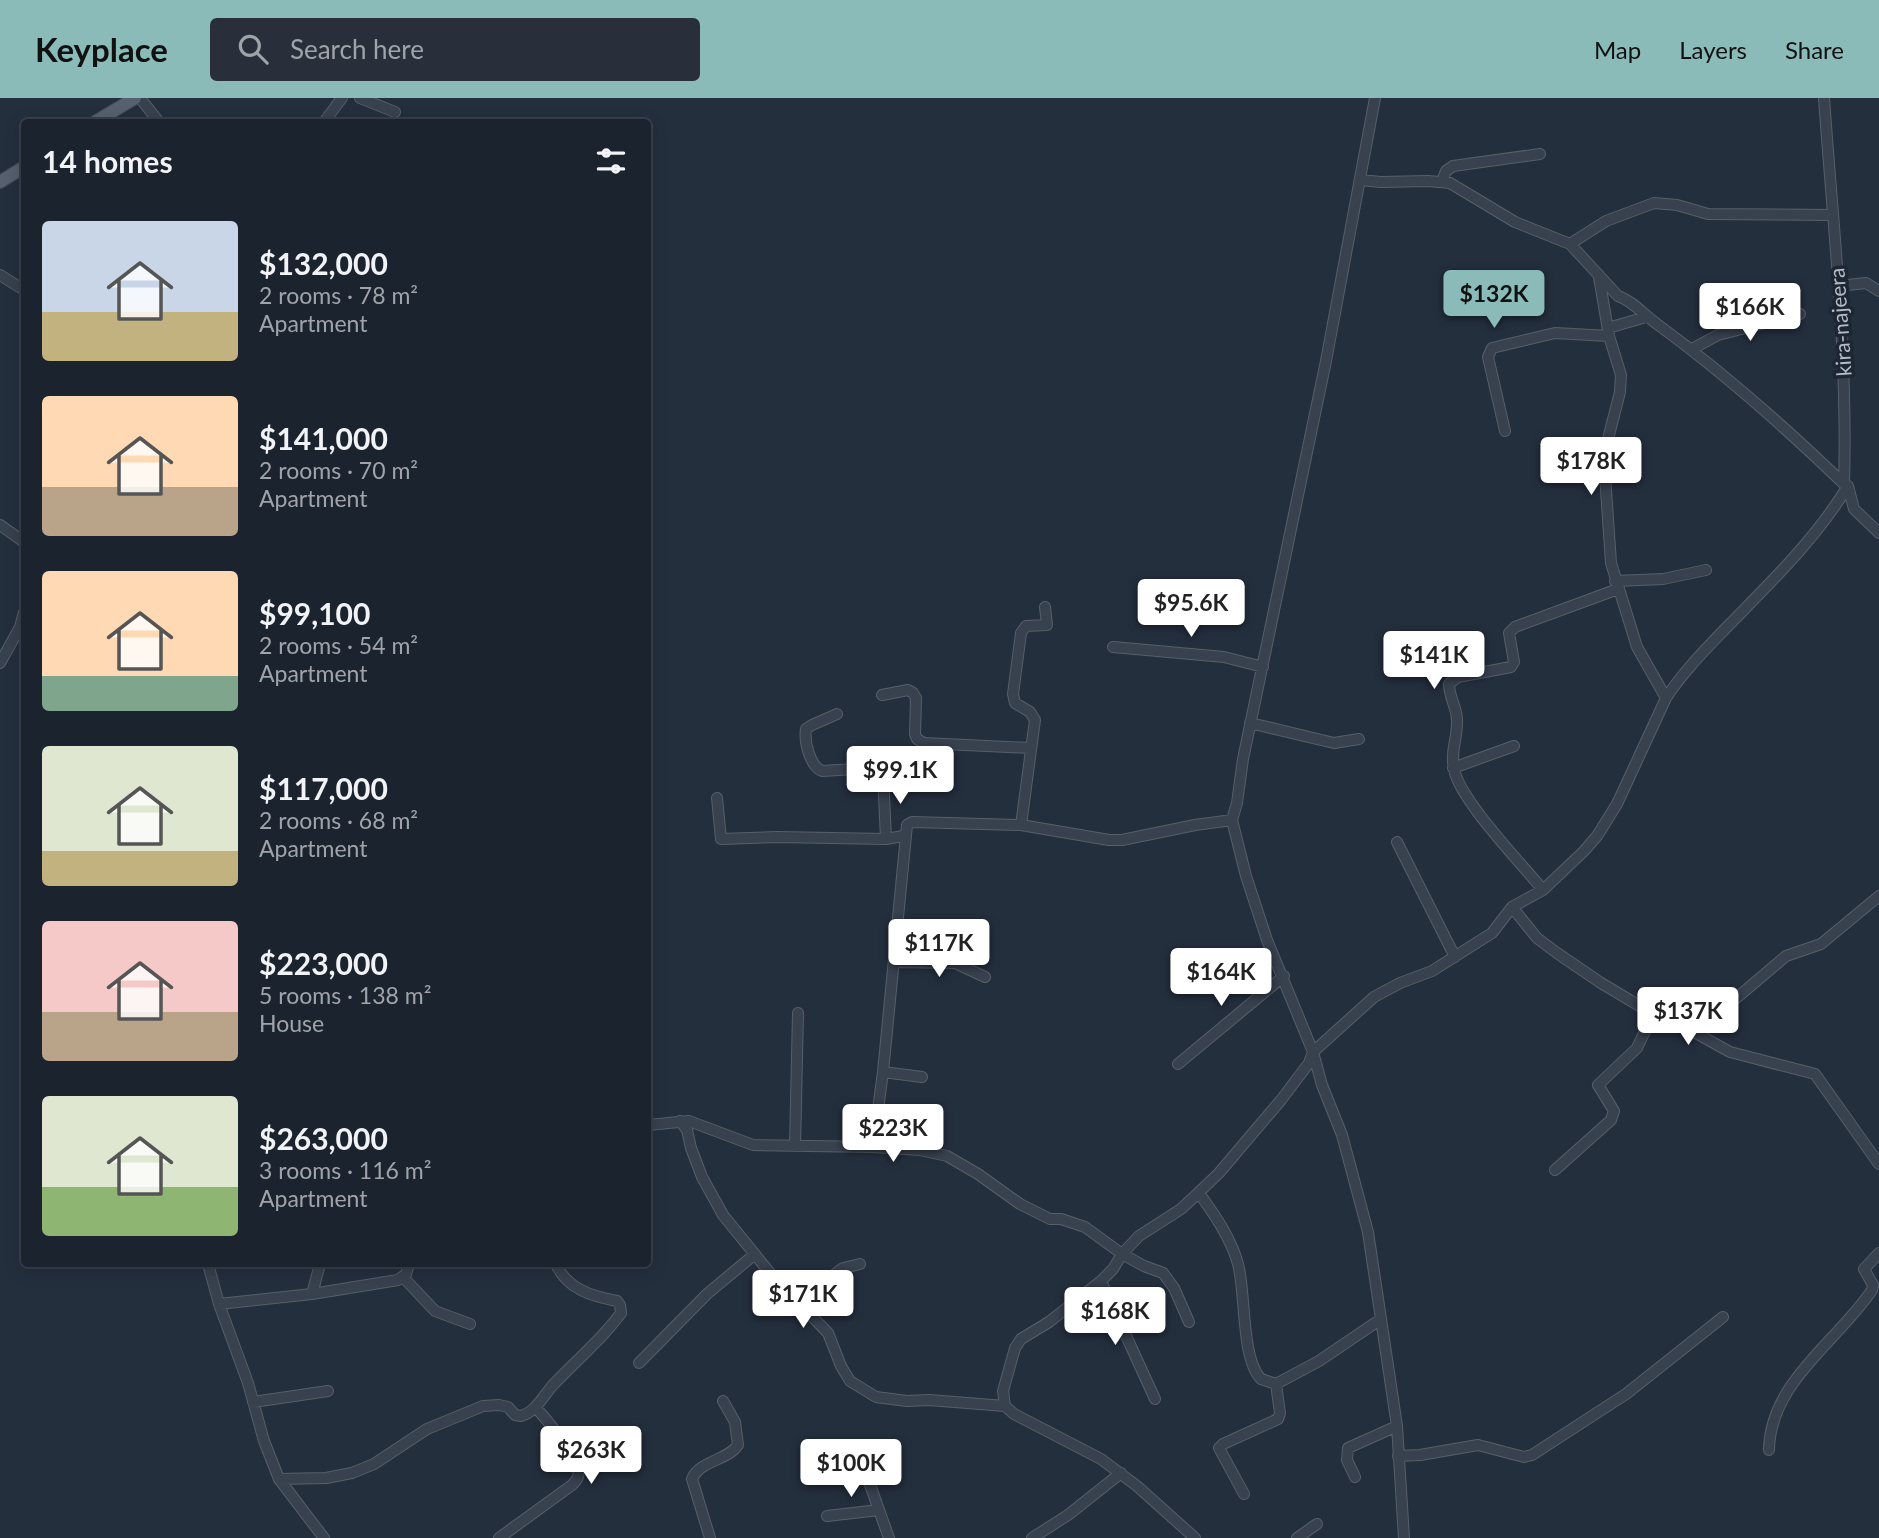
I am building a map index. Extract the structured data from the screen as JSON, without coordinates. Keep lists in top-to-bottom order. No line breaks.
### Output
{"streets":{"street":["kira-najeera"]},"page":{"header":"Keyplace","search":"Search here","nav":["Map","Layers","Share"],"heading":"14 homes","list":[{"name":"$132,000","note":"2 rooms · 78 m² · Apartment"},{"name":"$141,000","note":"2 rooms · 70 m² · Apartment"},{"name":"$99,100","note":"2 rooms · 54 m² · Apartment"},{"name":"$117,000","note":"2 rooms · 68 m² · Apartment"},{"name":"$223,000","note":"5 rooms · 138 m² · House"},{"name":"$263,000","note":"3 rooms · 116 m² · Apartment"}],"price":["$132K","$166K","$178K","$95.6K","$141K","$99.1K","$117K","$164K","$137K","$223K","$171K","$168K","$263K","$100K"]}}
